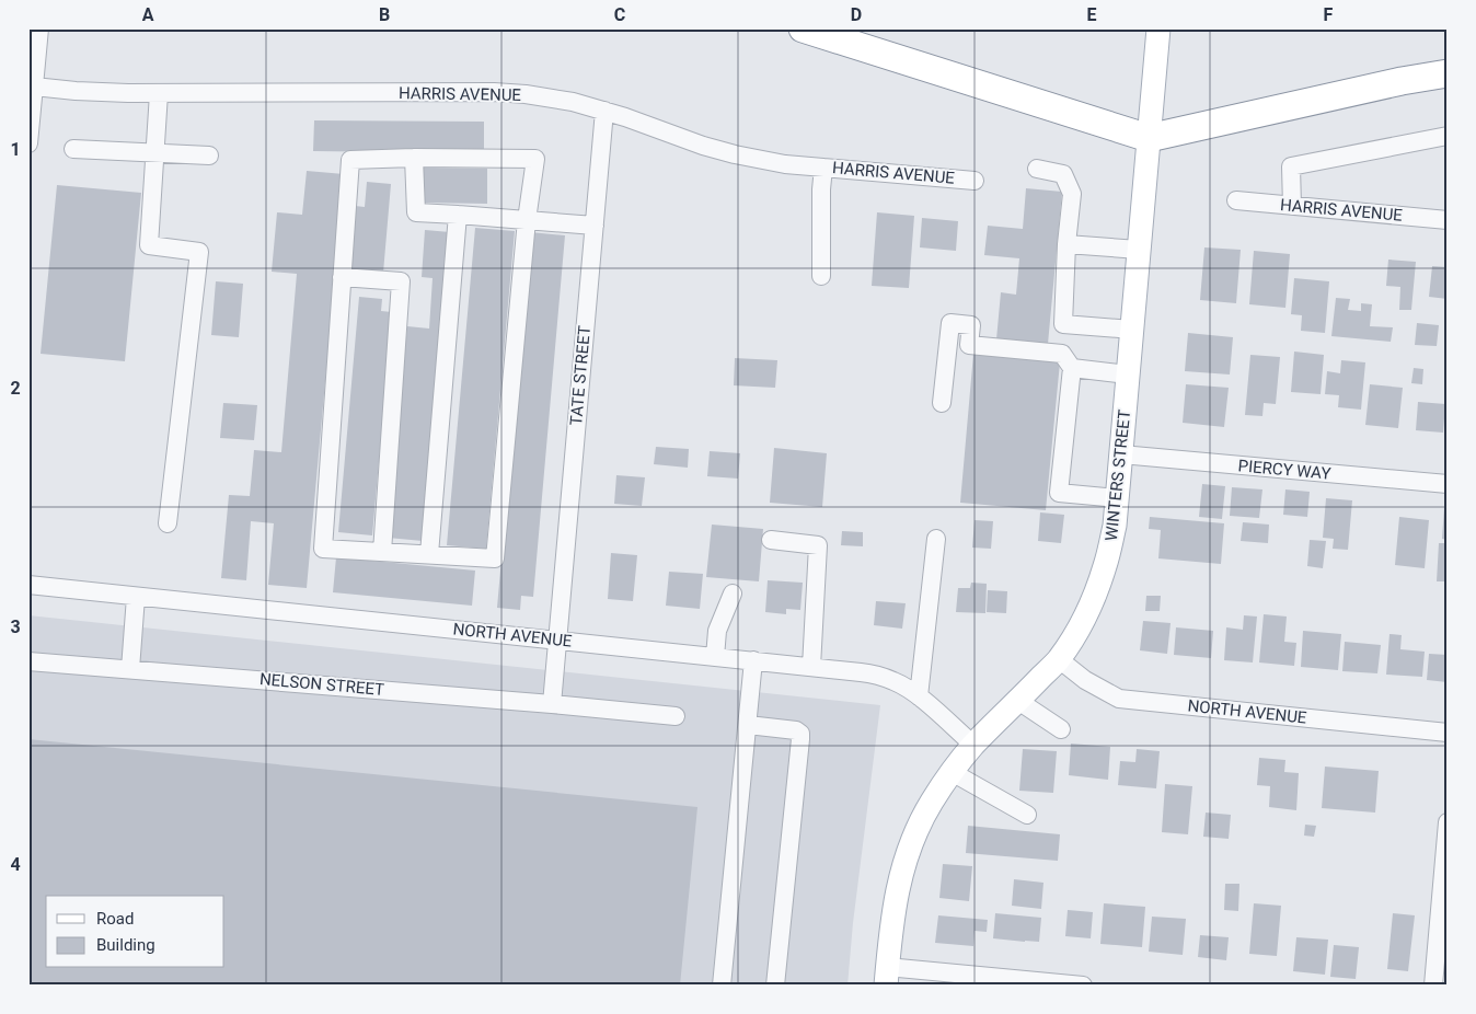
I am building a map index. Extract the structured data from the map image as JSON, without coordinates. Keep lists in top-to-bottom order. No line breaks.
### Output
{"streets":{"main road":["WINTERS STREET"],"street":["HARRIS AVENUE","TATE STREET","PIERCY WAY","NORTH AVENUE","NELSON STREET"]},"crossings":[["HARRIS AVENUE","TATE STREET"],["TATE STREET","NORTH AVENUE"],["PIERCY WAY","WINTERS STREET"],["WINTERS STREET","NORTH AVENUE"]],"legend":["Road","Building"],"grid":{"columns":["A","B","C","D","E","F"],"rows":["1","2","3","4"]}}
